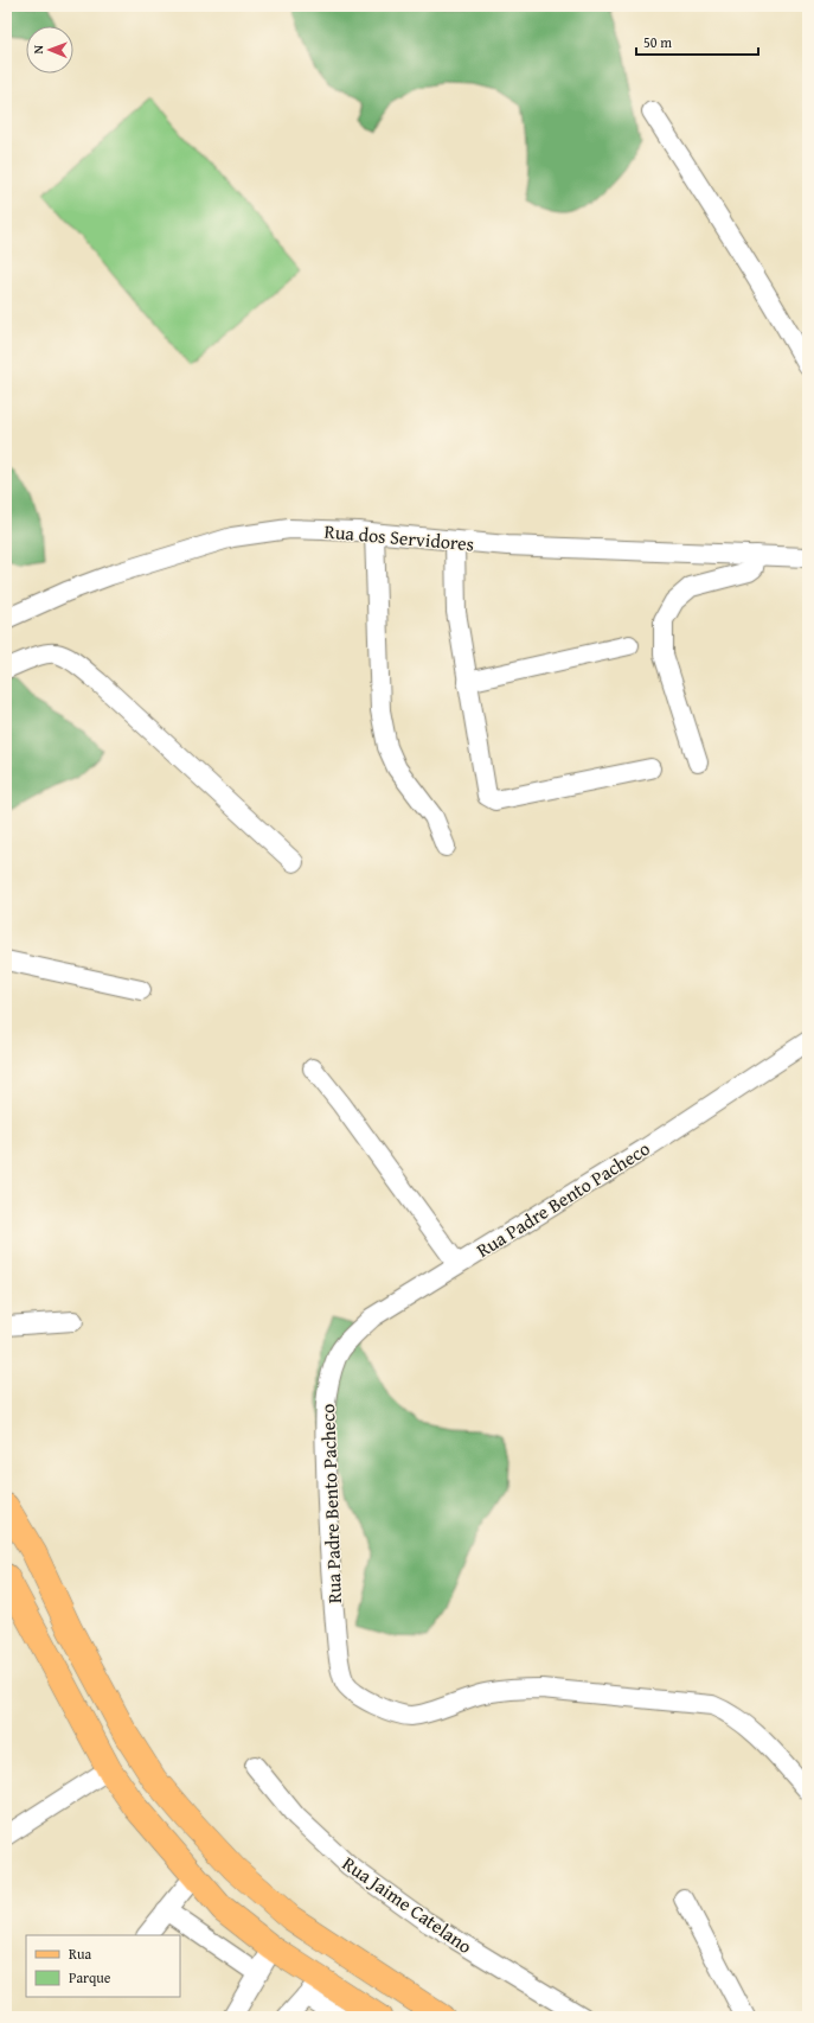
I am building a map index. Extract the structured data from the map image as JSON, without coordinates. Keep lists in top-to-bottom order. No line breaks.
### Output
{"streets":{"street":["Rua dos Servidores","Rua Padre Bento Pacheco","Rua Jaime Catelano"]},"legend":["Rua","Parque"],"scale_bar":"50 m","north":"left"}
